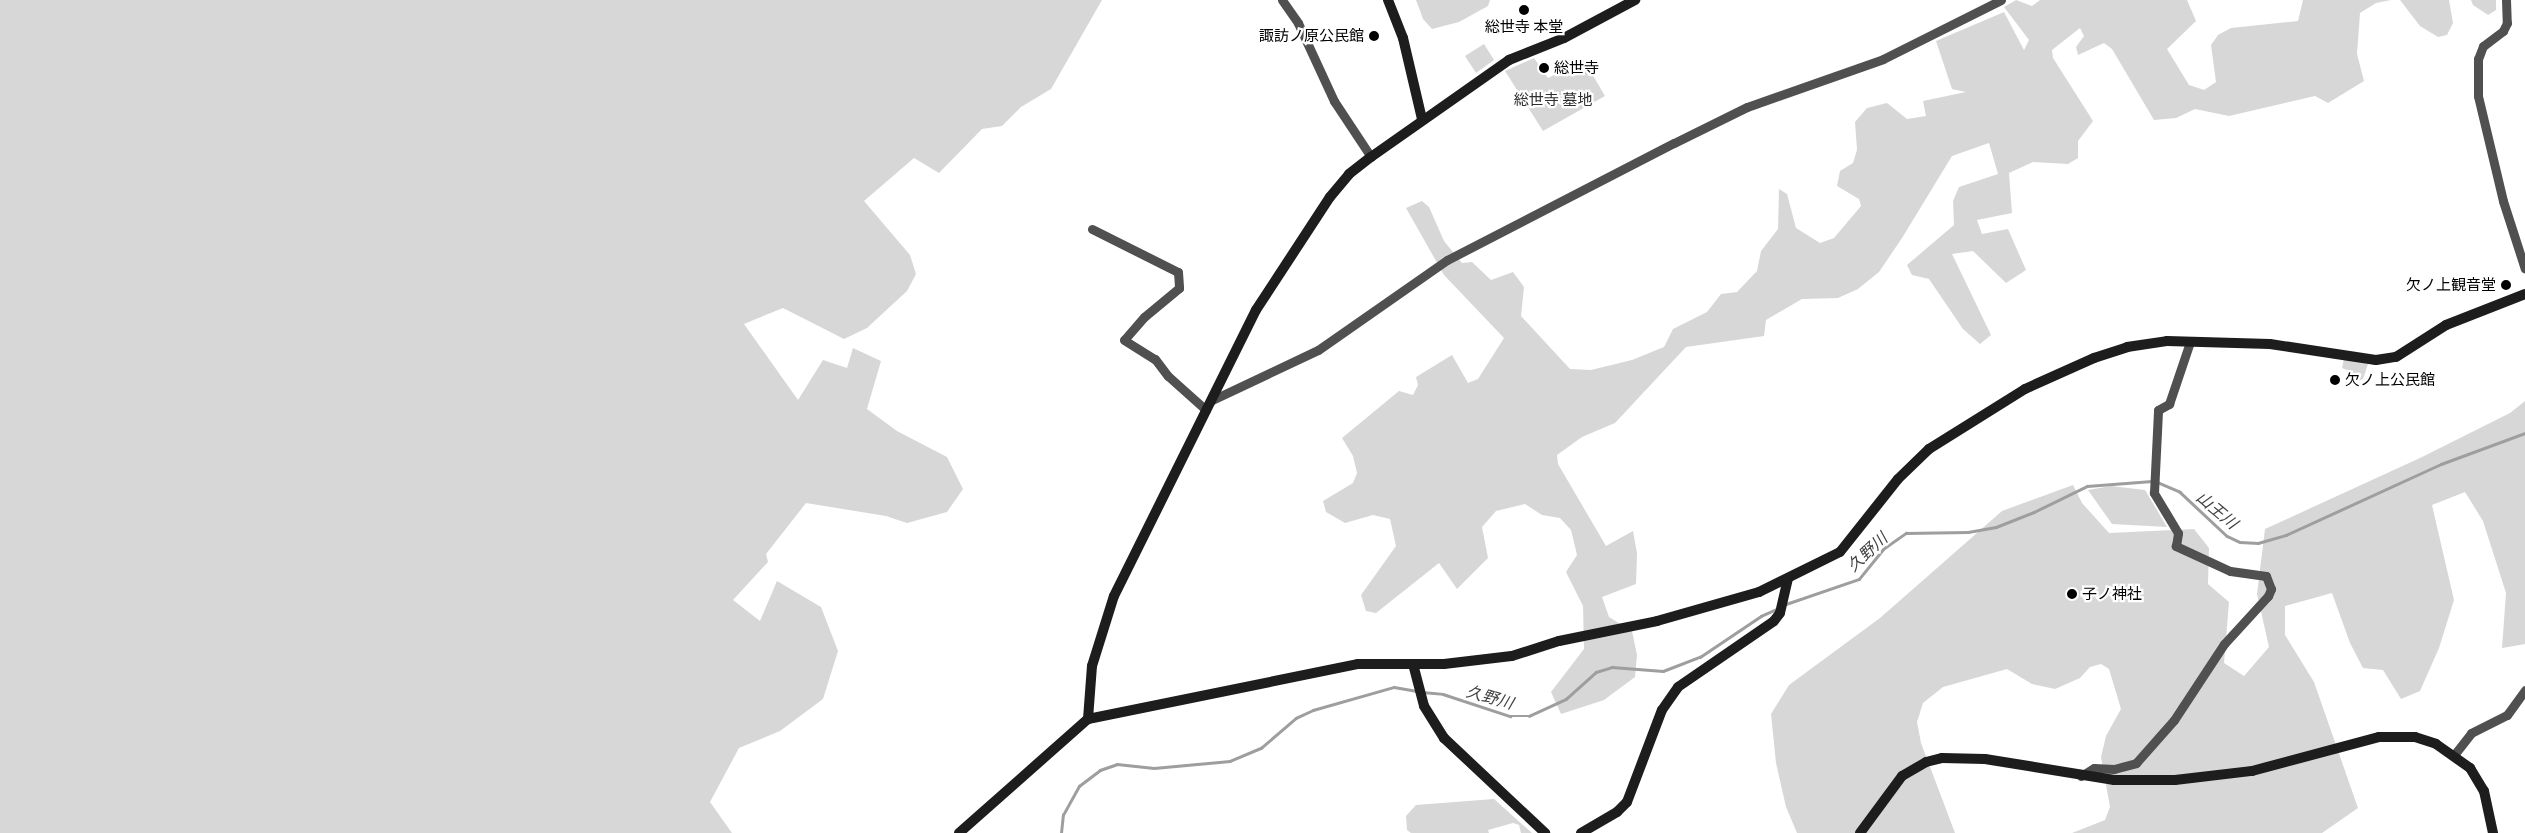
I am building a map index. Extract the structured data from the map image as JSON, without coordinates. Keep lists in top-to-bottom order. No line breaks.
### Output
{"water":["山王川","久野川"],"parks":["総世寺 墓地"],"places":["総世寺 本堂","諏訪ノ原公民館","総世寺","欠ノ上観音堂","欠ノ上公民館","子ノ神社"]}
